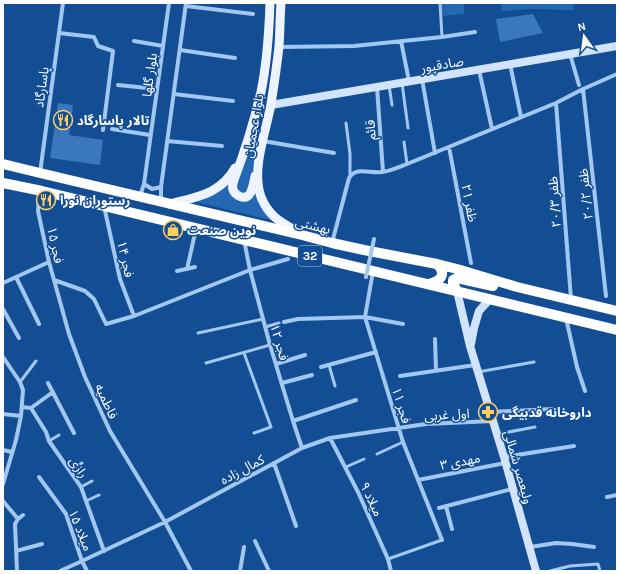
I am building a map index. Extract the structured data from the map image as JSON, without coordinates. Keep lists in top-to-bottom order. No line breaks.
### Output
{"streets":{"highway":["بهشتی","32"],"main road":["بلوار عجمیان"],"street":["صادقپور","بلوار گلها","پاسارگاد","قائم","ظفر ۲۰/۲","ظفر ۲۰/۳","ظفر ۲۱","فجر ۱۵","فجر ۱۴","فجر ۱۲","فاطمیه","فجر ۱۱","اول غربی","مهدی ۳","رازی","ولیعصر شمالی","کمال زاده","میلاد ۹","میلاد ۱۵"]},"crossings":[["صادقپور","بلوار عجمیان"],["صادقپور","قائم"],["بلوار گلها","بلوار عجمیان"],["بلوار گلها","بهشتی"],["پاسارگاد","بهشتی"],["بلوار عجمیان","بهشتی"],["ظفر ۲۰/۳","بهشتی"],["فجر ۱۵","32"],["فجر ۱۵","فاطمیه"],["32","فجر ۱۴"],["32","فجر ۱۲"],["32","فجر ۱۱"],["32","ولیعصر شمالی"],["فجر ۱۲","کمال زاده"],["فاطمیه","کمال زاده"],["فجر ۱۱","اول غربی"],["فجر ۱۱","مهدی ۳"],["اول غربی","ولیعصر شمالی"],["اول غربی","کمال زاده"],["اول غربی","میلاد ۹"],["مهدی ۳","ولیعصر شمالی"],["رازی","کمال زاده"],["کمال زاده","میلاد ۹"],["کمال زاده","میلاد ۱۵"]],"places":{"restaurant":["تالار پاسارگاد","رستوران نورا"],"shop":["نوین صنعت"],"pharmacy":["داروخانه قدبیگی"]},"north":"top"}
